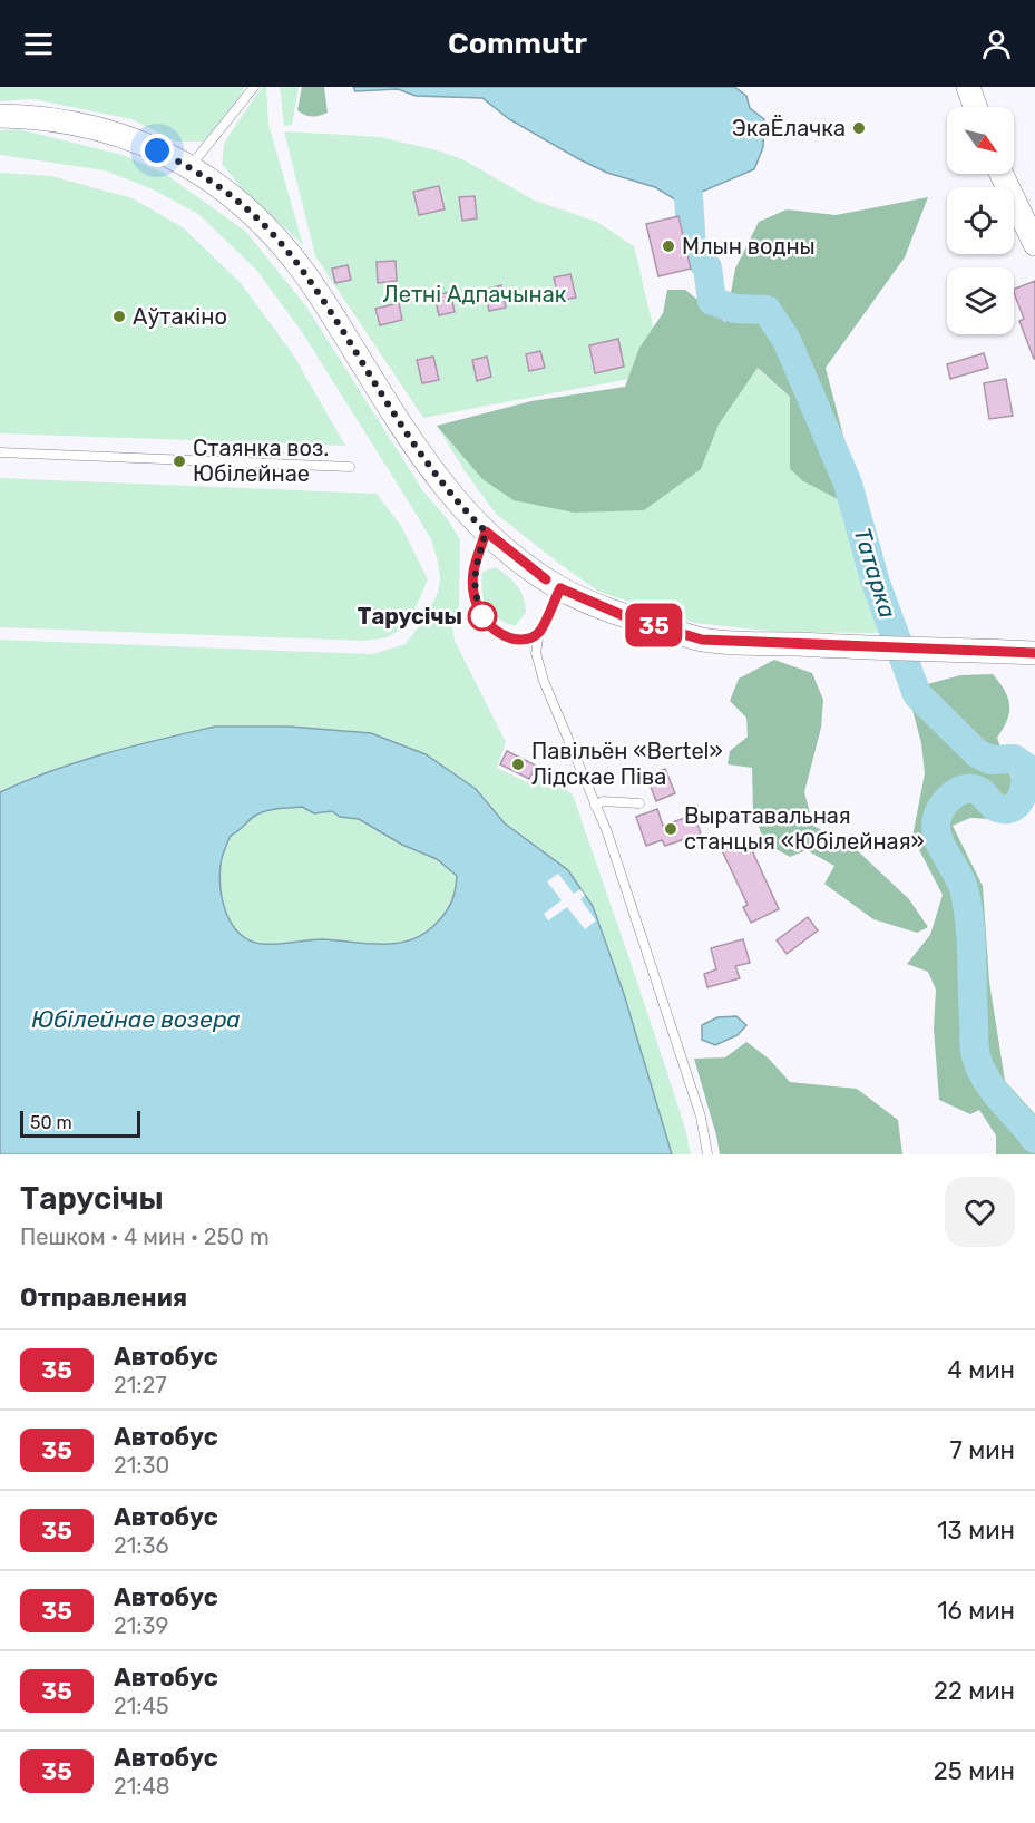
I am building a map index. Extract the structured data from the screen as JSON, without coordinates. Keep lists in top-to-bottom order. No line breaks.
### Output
{"water":["Татарка","Юбілейнае возера"],"parks":["Летні Адпачынак"],"places":["ЭкаЁлачка","Млын водны","Аўтакіно","Стаянка воз. Юбілейнае","Тарусічы","Павільён «Bertel» Лідскае Піва","Выратавальная станцыя «Юбілейная»"],"lines":["bus line 35"],"scale_bar":"50 m","north":"bottom right","page":{"header":"Commutr","on_map":"35","scale":"50 m","heading":[["Тарусічы","Пешком · 4 мин · 250 m"],"Отправления"],"list":[{"mark":"35","name":"Автобус","note":"21:27","value":"4 мин"},{"mark":"35","name":"Автобус","note":"21:30","value":"7 мин"},{"mark":"35","name":"Автобус","note":"21:36","value":"13 мин"},{"mark":"35","name":"Автобус","note":"21:39","value":"16 мин"},{"mark":"35","name":"Автобус","note":"21:45","value":"22 мин"},{"mark":"35","name":"Автобус","note":"21:48","value":"25 мин"}]}}
